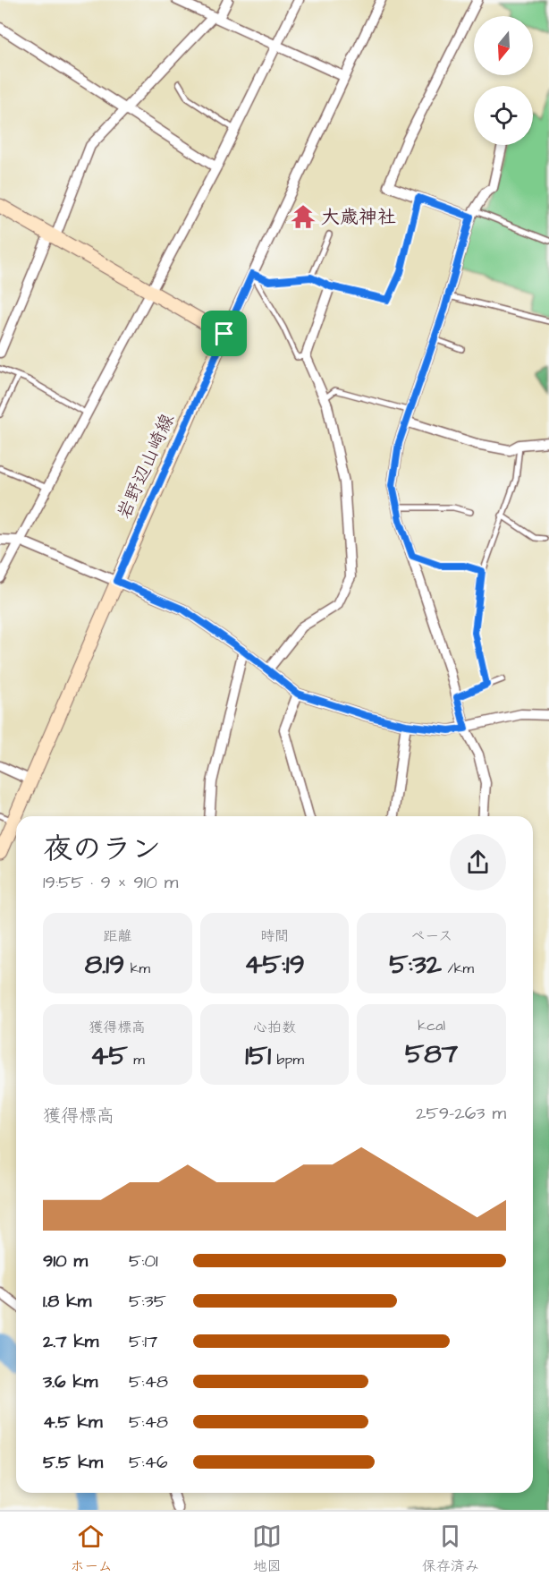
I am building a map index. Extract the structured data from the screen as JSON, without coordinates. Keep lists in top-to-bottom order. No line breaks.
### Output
{"streets":{"main road":["岩野辺山崎線"]},"places":{"temple":["大歳神社"]},"north":"bottom","page":{"heading":["夜のラン","19:55 · 9 × 910 m"],"stats":[["距離","8.19 km"],["時間","45:19"],["ペース","5:32 /km"],["獲得標高","45 m"],["心拍数","151 bpm"],["kcal","587"]],"chart":["獲得標高","259–263 m"],"list":[{"name":"910 m","note":"5:01"},{"name":"1.8 km","note":"5:35"},{"name":"2.7 km","note":"5:17"},{"name":"3.6 km","note":"5:48"},{"name":"4.5 km","note":"5:48"},{"name":"5.5 km","note":"5:46"}],"tabs":["ホーム","地図","保存済み"]}}
